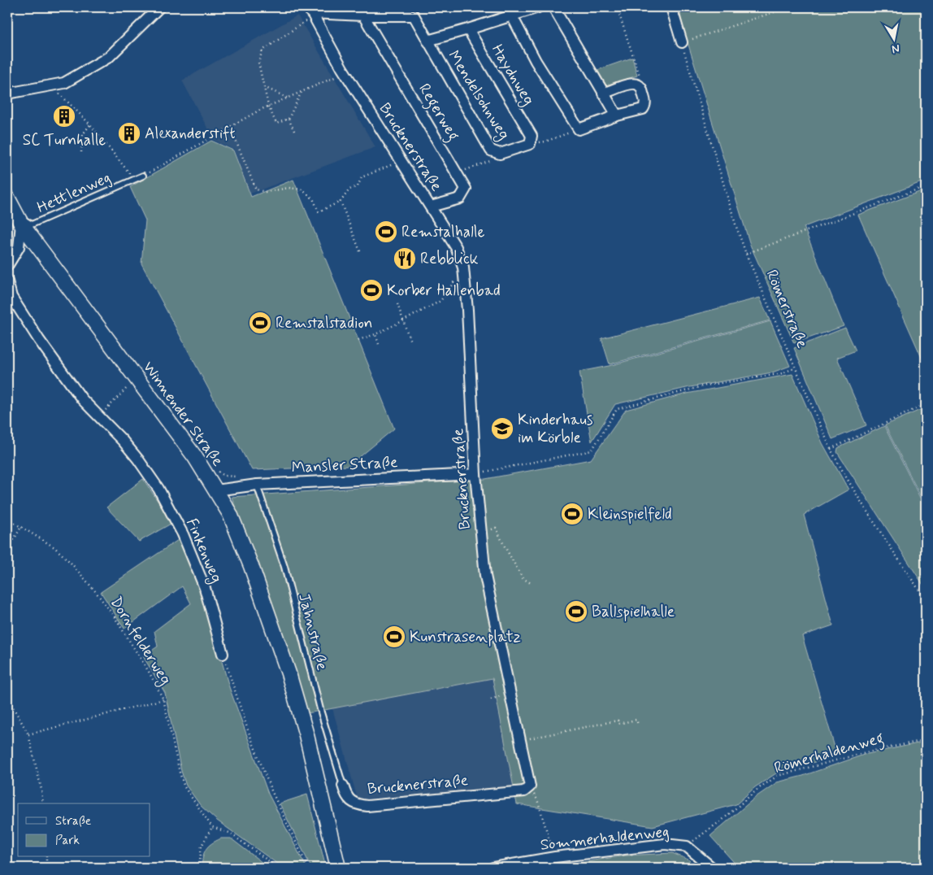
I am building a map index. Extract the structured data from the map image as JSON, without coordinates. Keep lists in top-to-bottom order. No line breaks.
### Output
{"streets":{"street":["Haydnweg","Mendelsohnweg","Regerweg","Brucknerstraße","Winnender Straße","Mansler Straße","Finkenweg","Sommerhaldenweg"],"lane":["Hettlenweg","Jahnstraße"],"path":["Römerstraße","Dornfelderweg","Römerhaldenweg"]},"crossings":[["Haydnweg","Mendelsohnweg"],["Regerweg","Brucknerstraße"],["Brucknerstraße","Mansler Straße"],["Brucknerstraße","Jahnstraße"],["Hettlenweg","Winnender Straße"],["Winnender Straße","Mansler Straße"],["Mansler Straße","Jahnstraße"],["Römerhaldenweg","Sommerhaldenweg"]],"places":{"building":["SC Turnhalle","Alexanderstift"],"sports":["Remstalhalle","Korber Hallenbad","Remstalstadion","Kleinspielfeld","Ballspielhalle","Kunstrasenplatz"],"restaurant":["Rebblick"],"school or university":["Kinderhaus im Körble"]},"legend":["Straße","Park"],"north":"bottom"}
